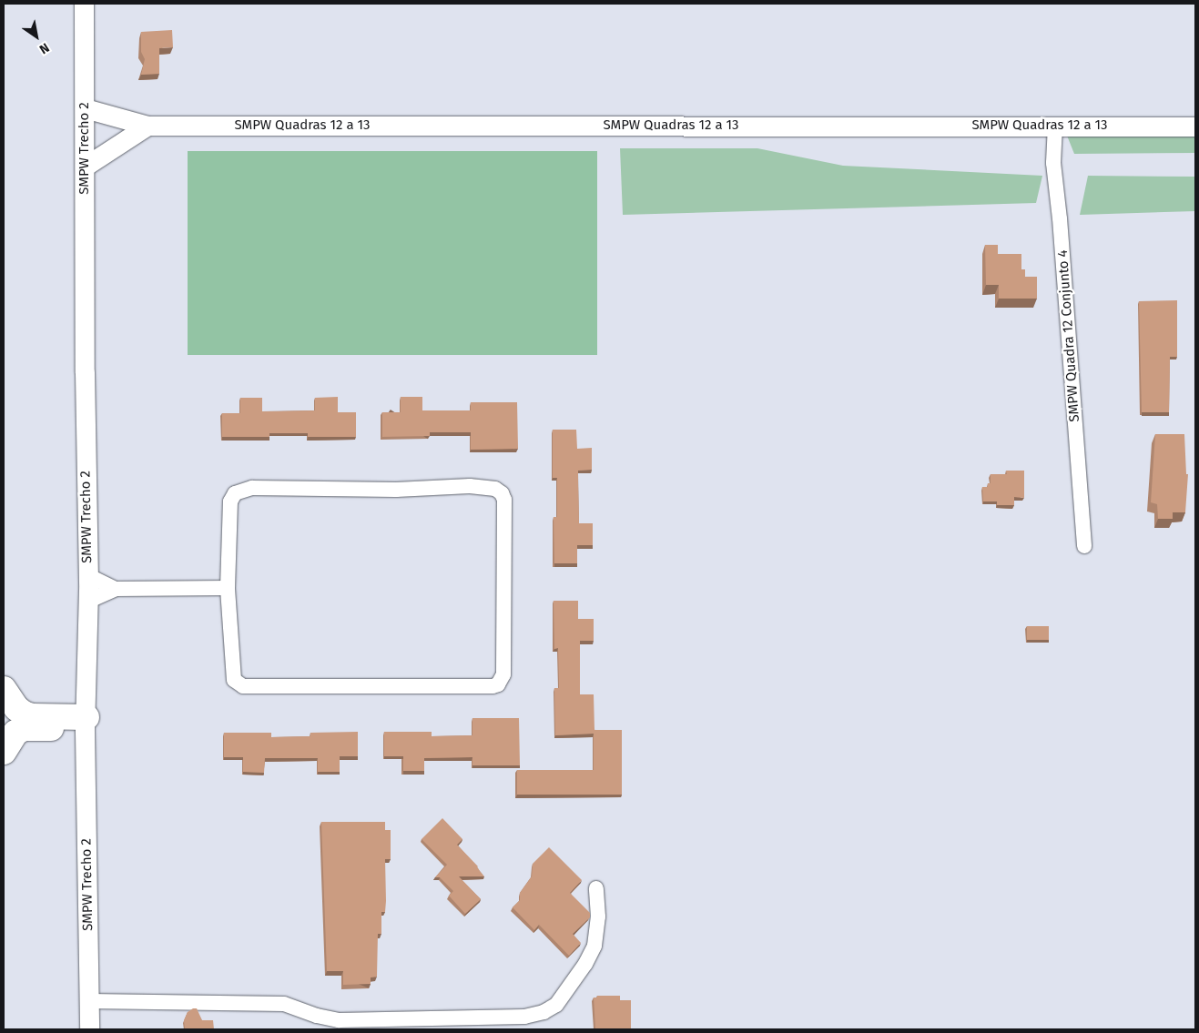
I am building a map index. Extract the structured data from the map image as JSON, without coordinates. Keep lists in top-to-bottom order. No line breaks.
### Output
{"streets":{"street":["SMPW Quadras 12 a 13","SMPW Trecho 2","SMPW Quadra 12 Conjunto 4"]},"crossings":[["SMPW Quadras 12 a 13","SMPW Trecho 2"],["SMPW Quadras 12 a 13","SMPW Quadra 12 Conjunto 4"]],"north":"bottom right"}
